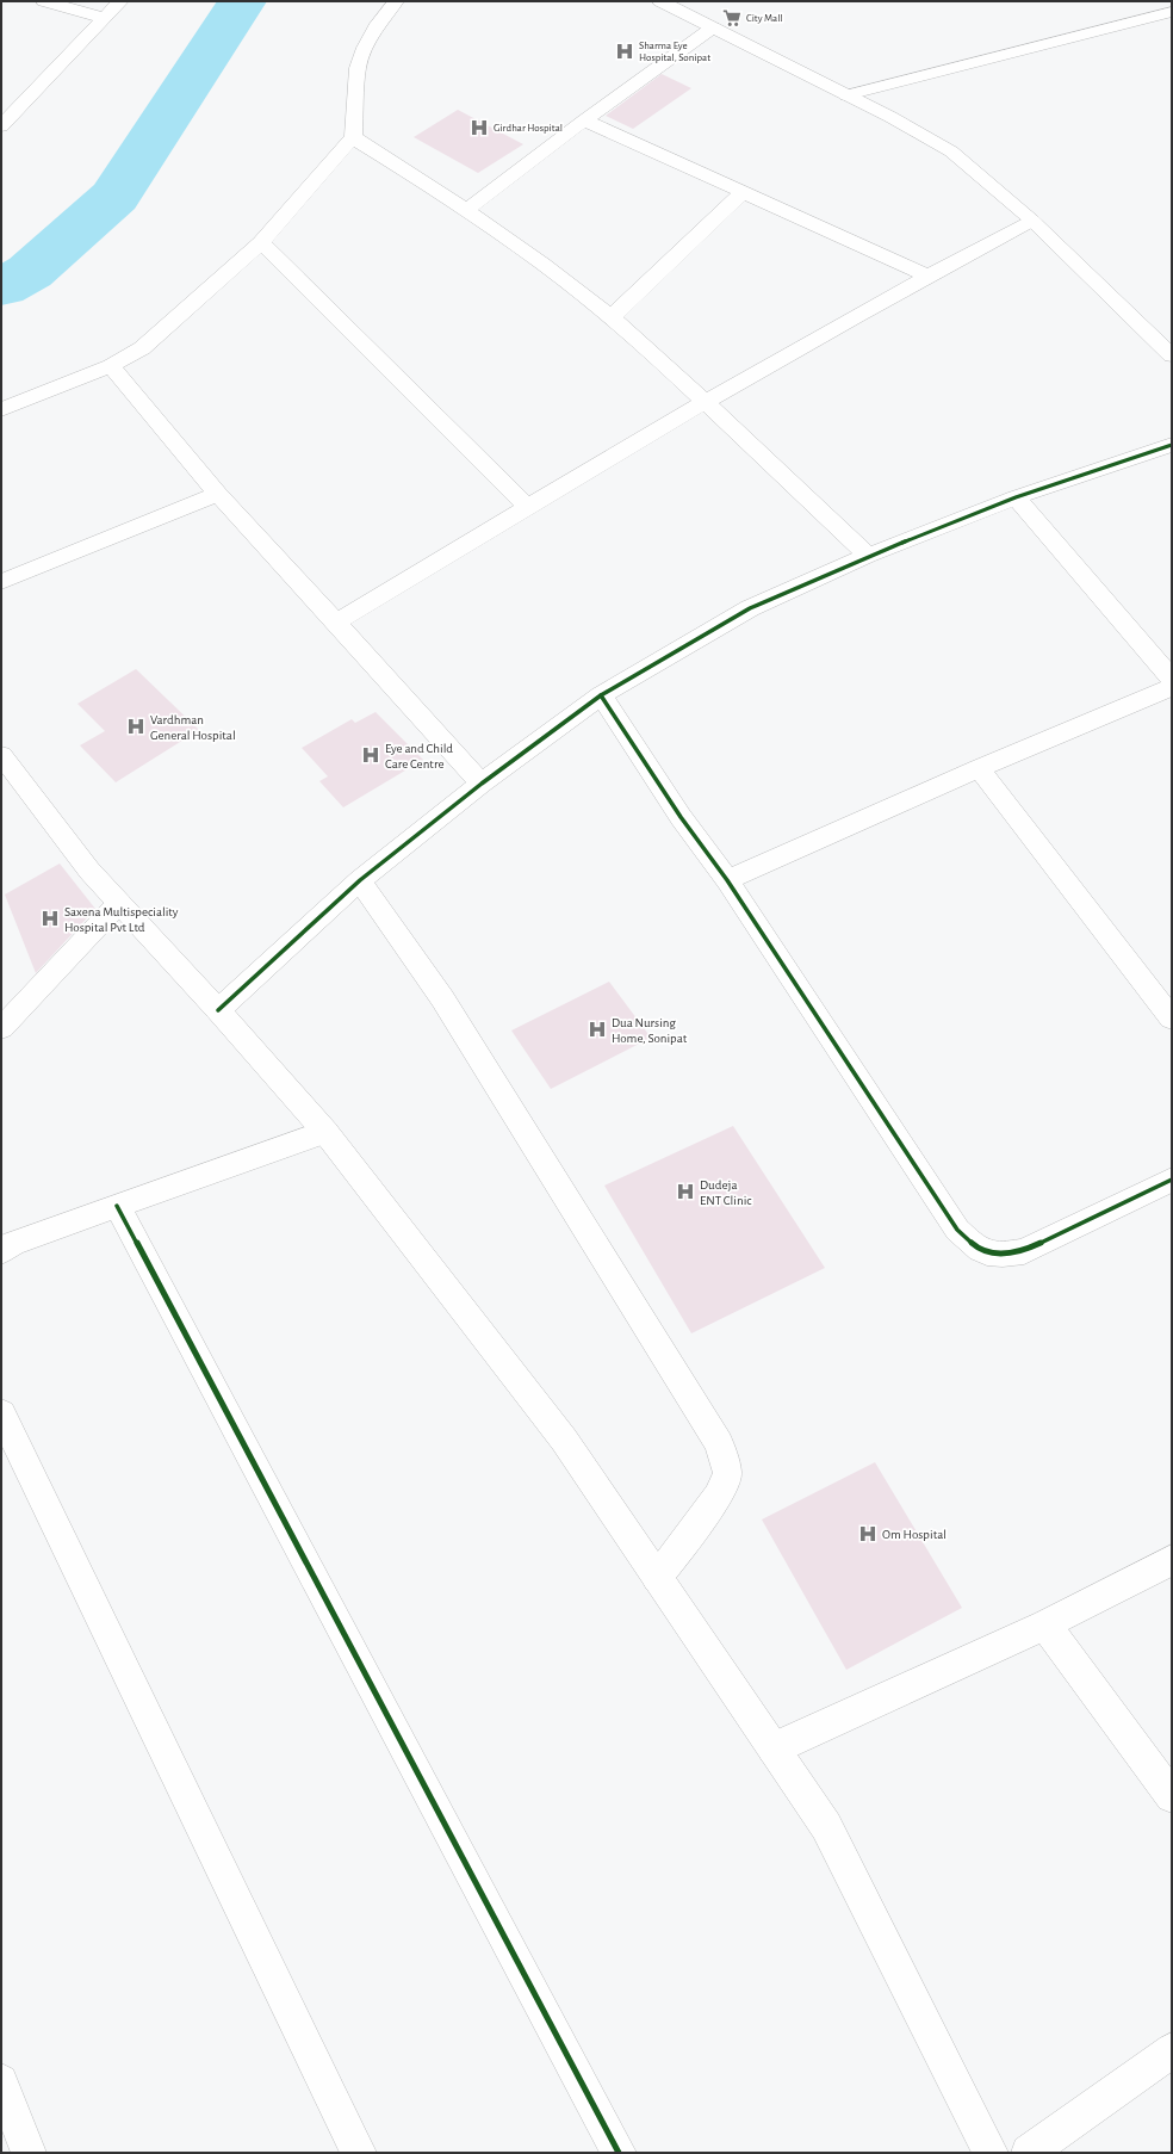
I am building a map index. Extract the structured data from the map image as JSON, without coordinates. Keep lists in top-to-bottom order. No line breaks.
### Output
{"places":{"supermarket":["City Mall"],"hospital":["Sharma Eye Hospital, Sonipat","Girdhar Hospital","Vardhman General Hospital","Eye and Child Care Centre","Saxena Multispeciality Hospital Pvt Ltd","Dua Nursing Home, Sonipat","Dudeja ENT Clinic","Om Hospital"]}}
